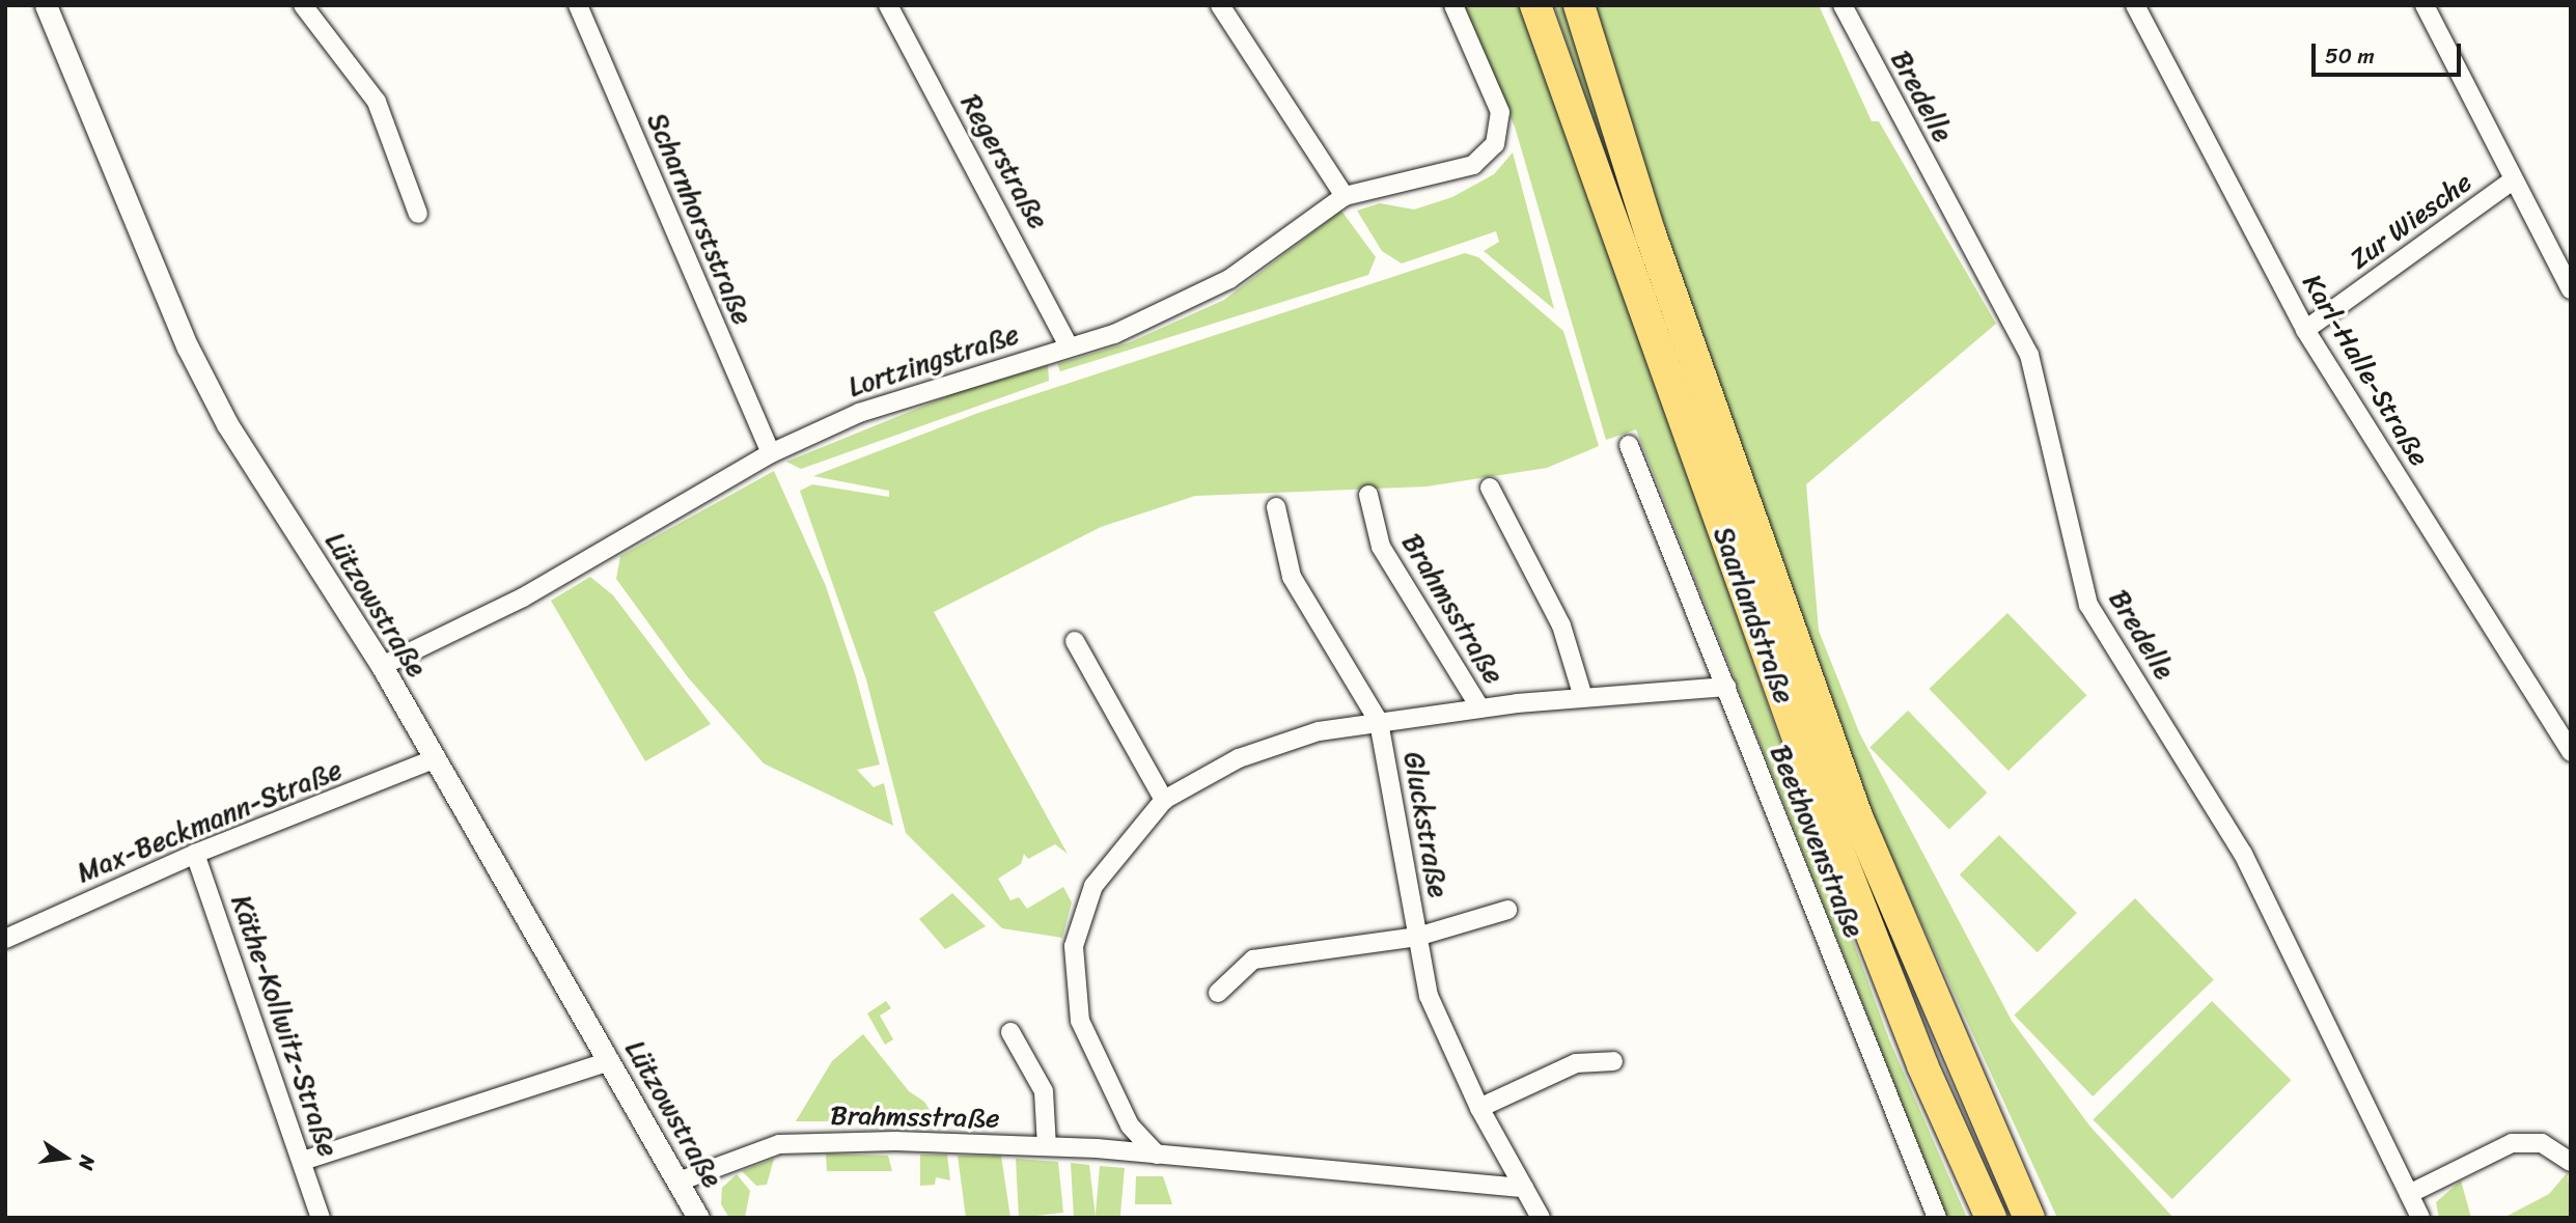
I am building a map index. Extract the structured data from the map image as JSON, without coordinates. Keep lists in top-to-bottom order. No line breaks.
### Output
{"streets":{"highway":["Saarlandstraße"],"street":["Bredelle","Regerstraße","Scharnhorststraße","Zur Wiesche","Lortzingstraße","Karl-Halle-Straße","Lützowstraße","Brahmsstraße","Max-Beckmann-Straße","Gluckstraße","Beethovenstraße","Käthe-Kollwitz-Straße"]},"crossings":[["Regerstraße","Lortzingstraße"],["Scharnhorststraße","Lortzingstraße"],["Zur Wiesche","Karl-Halle-Straße"],["Lortzingstraße","Lützowstraße"],["Lützowstraße","Brahmsstraße"],["Lützowstraße","Max-Beckmann-Straße"],["Brahmsstraße","Gluckstraße"],["Brahmsstraße","Beethovenstraße"],["Max-Beckmann-Straße","Käthe-Kollwitz-Straße"]],"scale_bar":"50 m","north":"right"}
